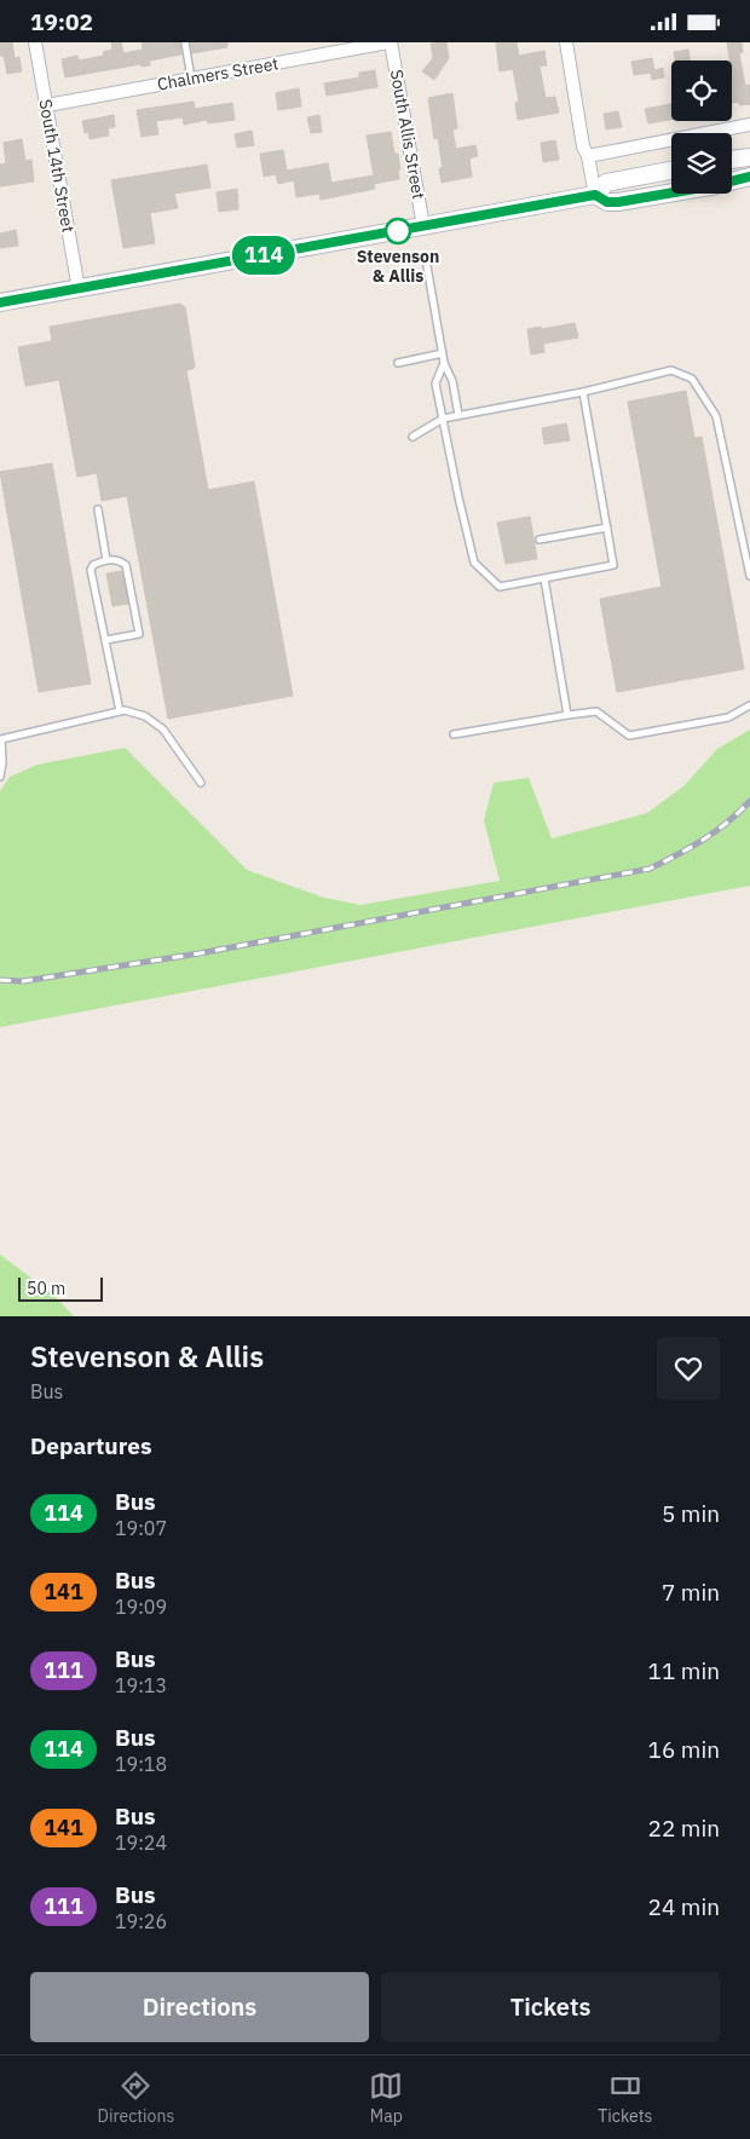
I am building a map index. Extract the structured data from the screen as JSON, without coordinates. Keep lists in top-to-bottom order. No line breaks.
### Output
{"streets":{"street":["Chalmers Street","South Allis Street","South 14th Street"]},"crossings":[["Chalmers Street","South Allis Street"],["Chalmers Street","South 14th Street"]],"places":["Stevenson & Allis"],"lines":["bus line 114"],"scale_bar":"50 m","page":{"status":"19:02","on_map":"114","scale":"50 m","heading":[["Stevenson & Allis","Bus"],"Departures"],"list":[{"mark":"114","name":"Bus","note":"19:07","value":"5 min"},{"mark":"141","name":"Bus","note":"19:09","value":"7 min"},{"mark":"111","name":"Bus","note":"19:13","value":"11 min"},{"mark":"114","name":"Bus","note":"19:18","value":"16 min"},{"mark":"141","name":"Bus","note":"19:24","value":"22 min"},{"mark":"111","name":"Bus","note":"19:26","value":"24 min"}],"buttons":["Directions","Tickets"],"tabs":["Directions","Map","Tickets"]}}
